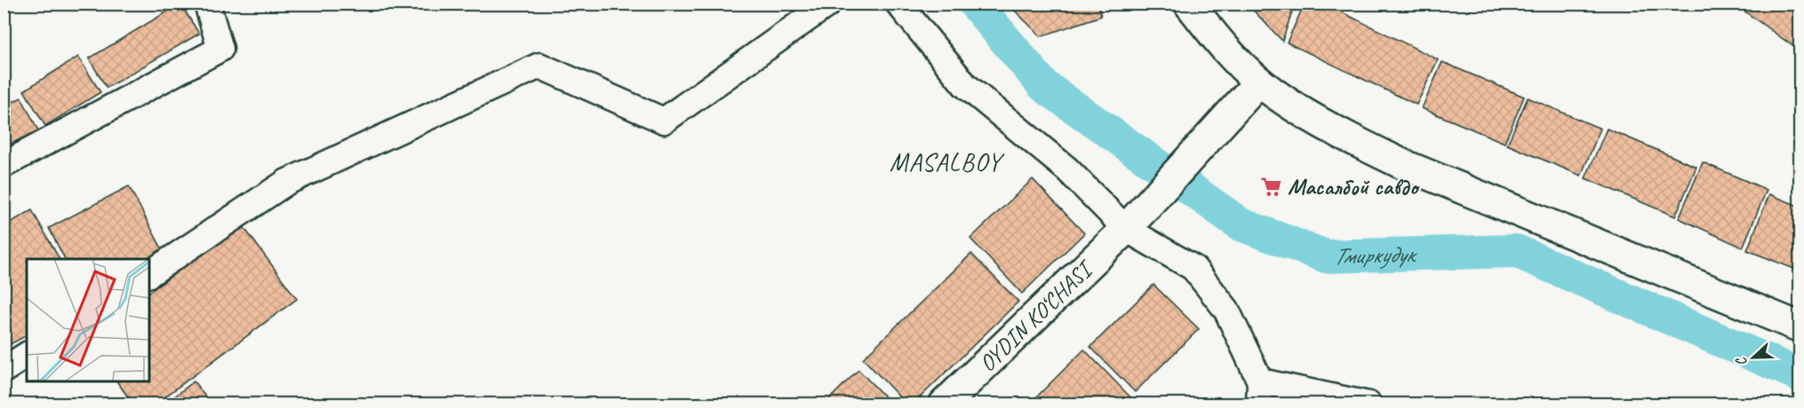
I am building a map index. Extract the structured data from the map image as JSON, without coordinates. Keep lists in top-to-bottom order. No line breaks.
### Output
{"streets":{"main road":["OYDIN KO‘CHASI"]},"districts":["MASALBOY"],"water":["Тмиркудук"],"places":{"supermarket":["Масалбой савдо"]},"north":"left"}
